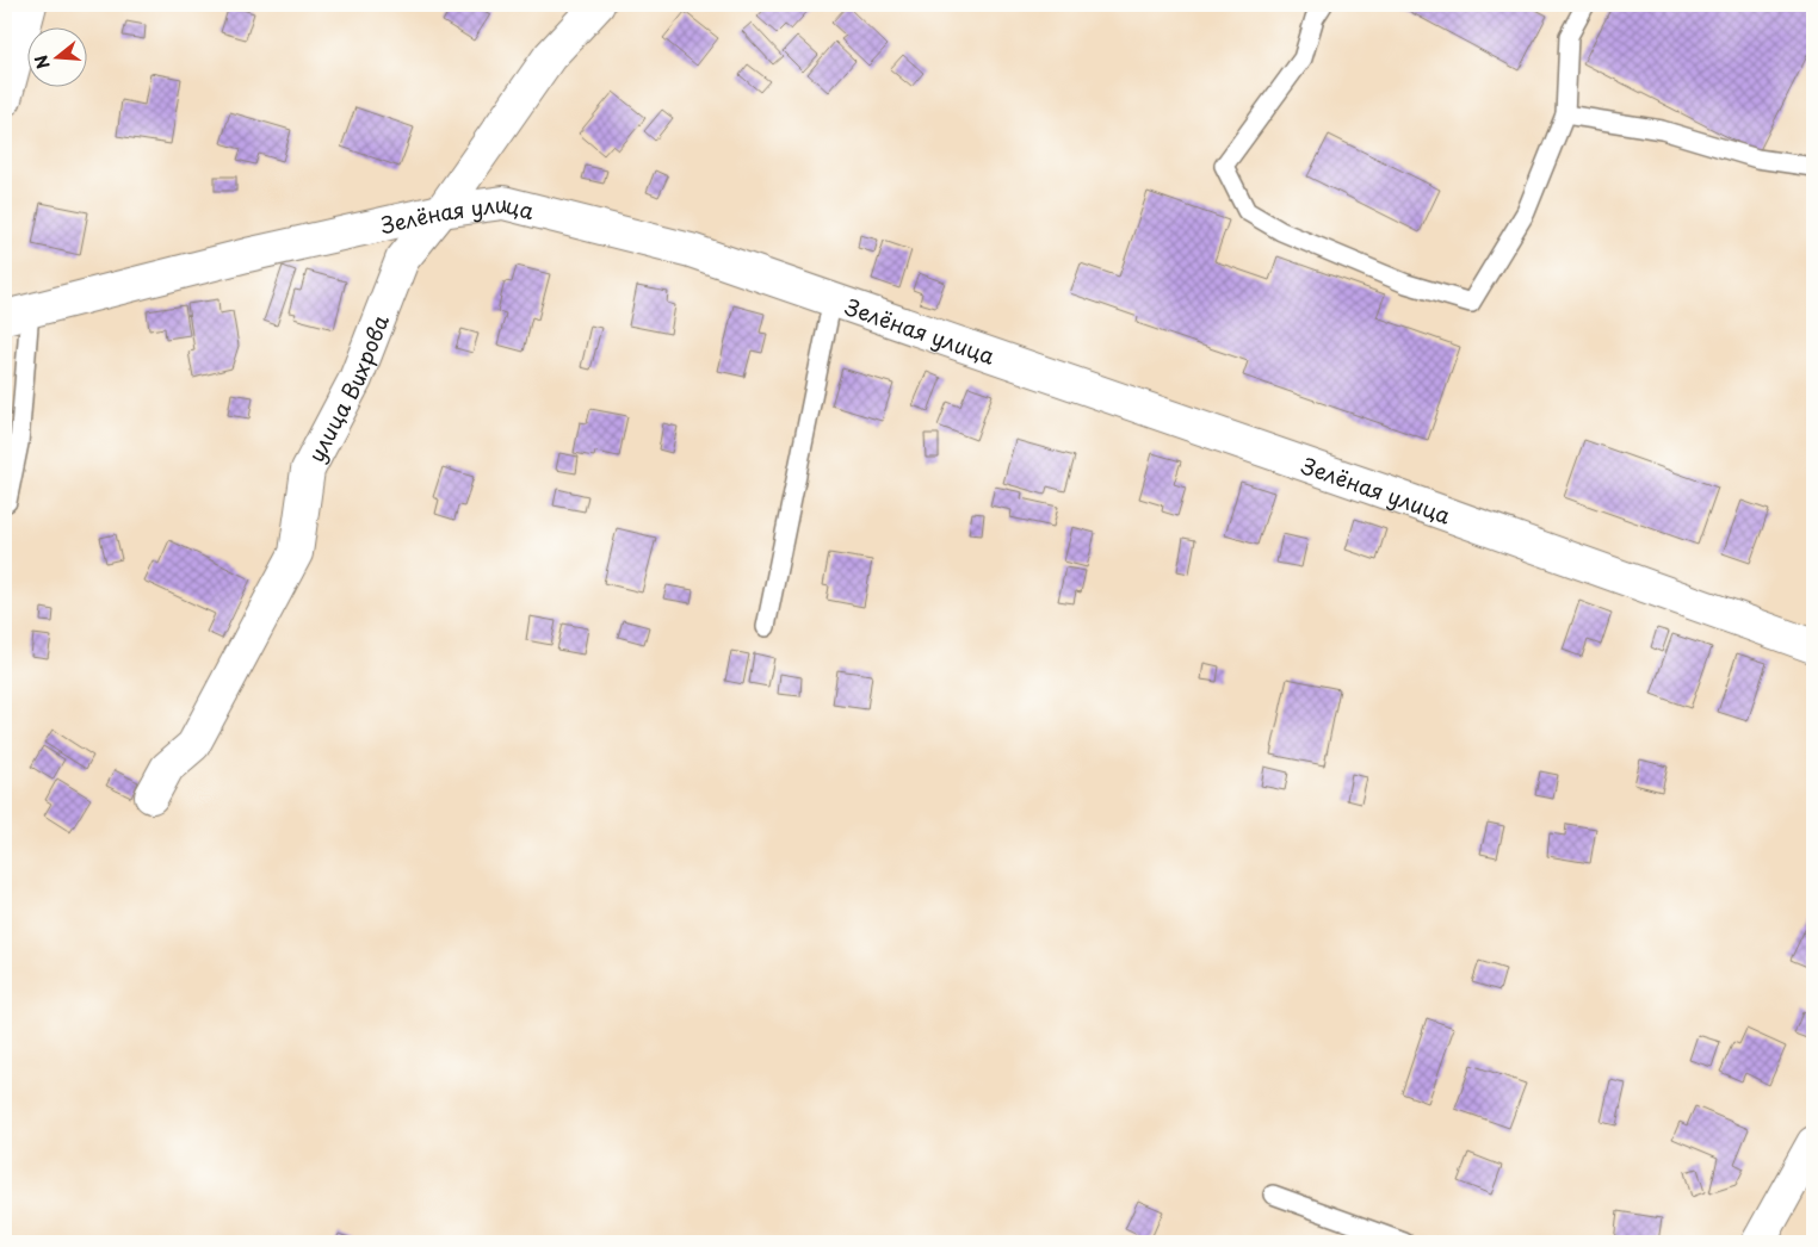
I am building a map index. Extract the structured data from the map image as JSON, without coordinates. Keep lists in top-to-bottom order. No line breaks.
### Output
{"streets":{"street":["Зелёная улица","улица Вихрова"]},"crossings":[["Зелёная улица","улица Вихрова"]],"north":"left"}
